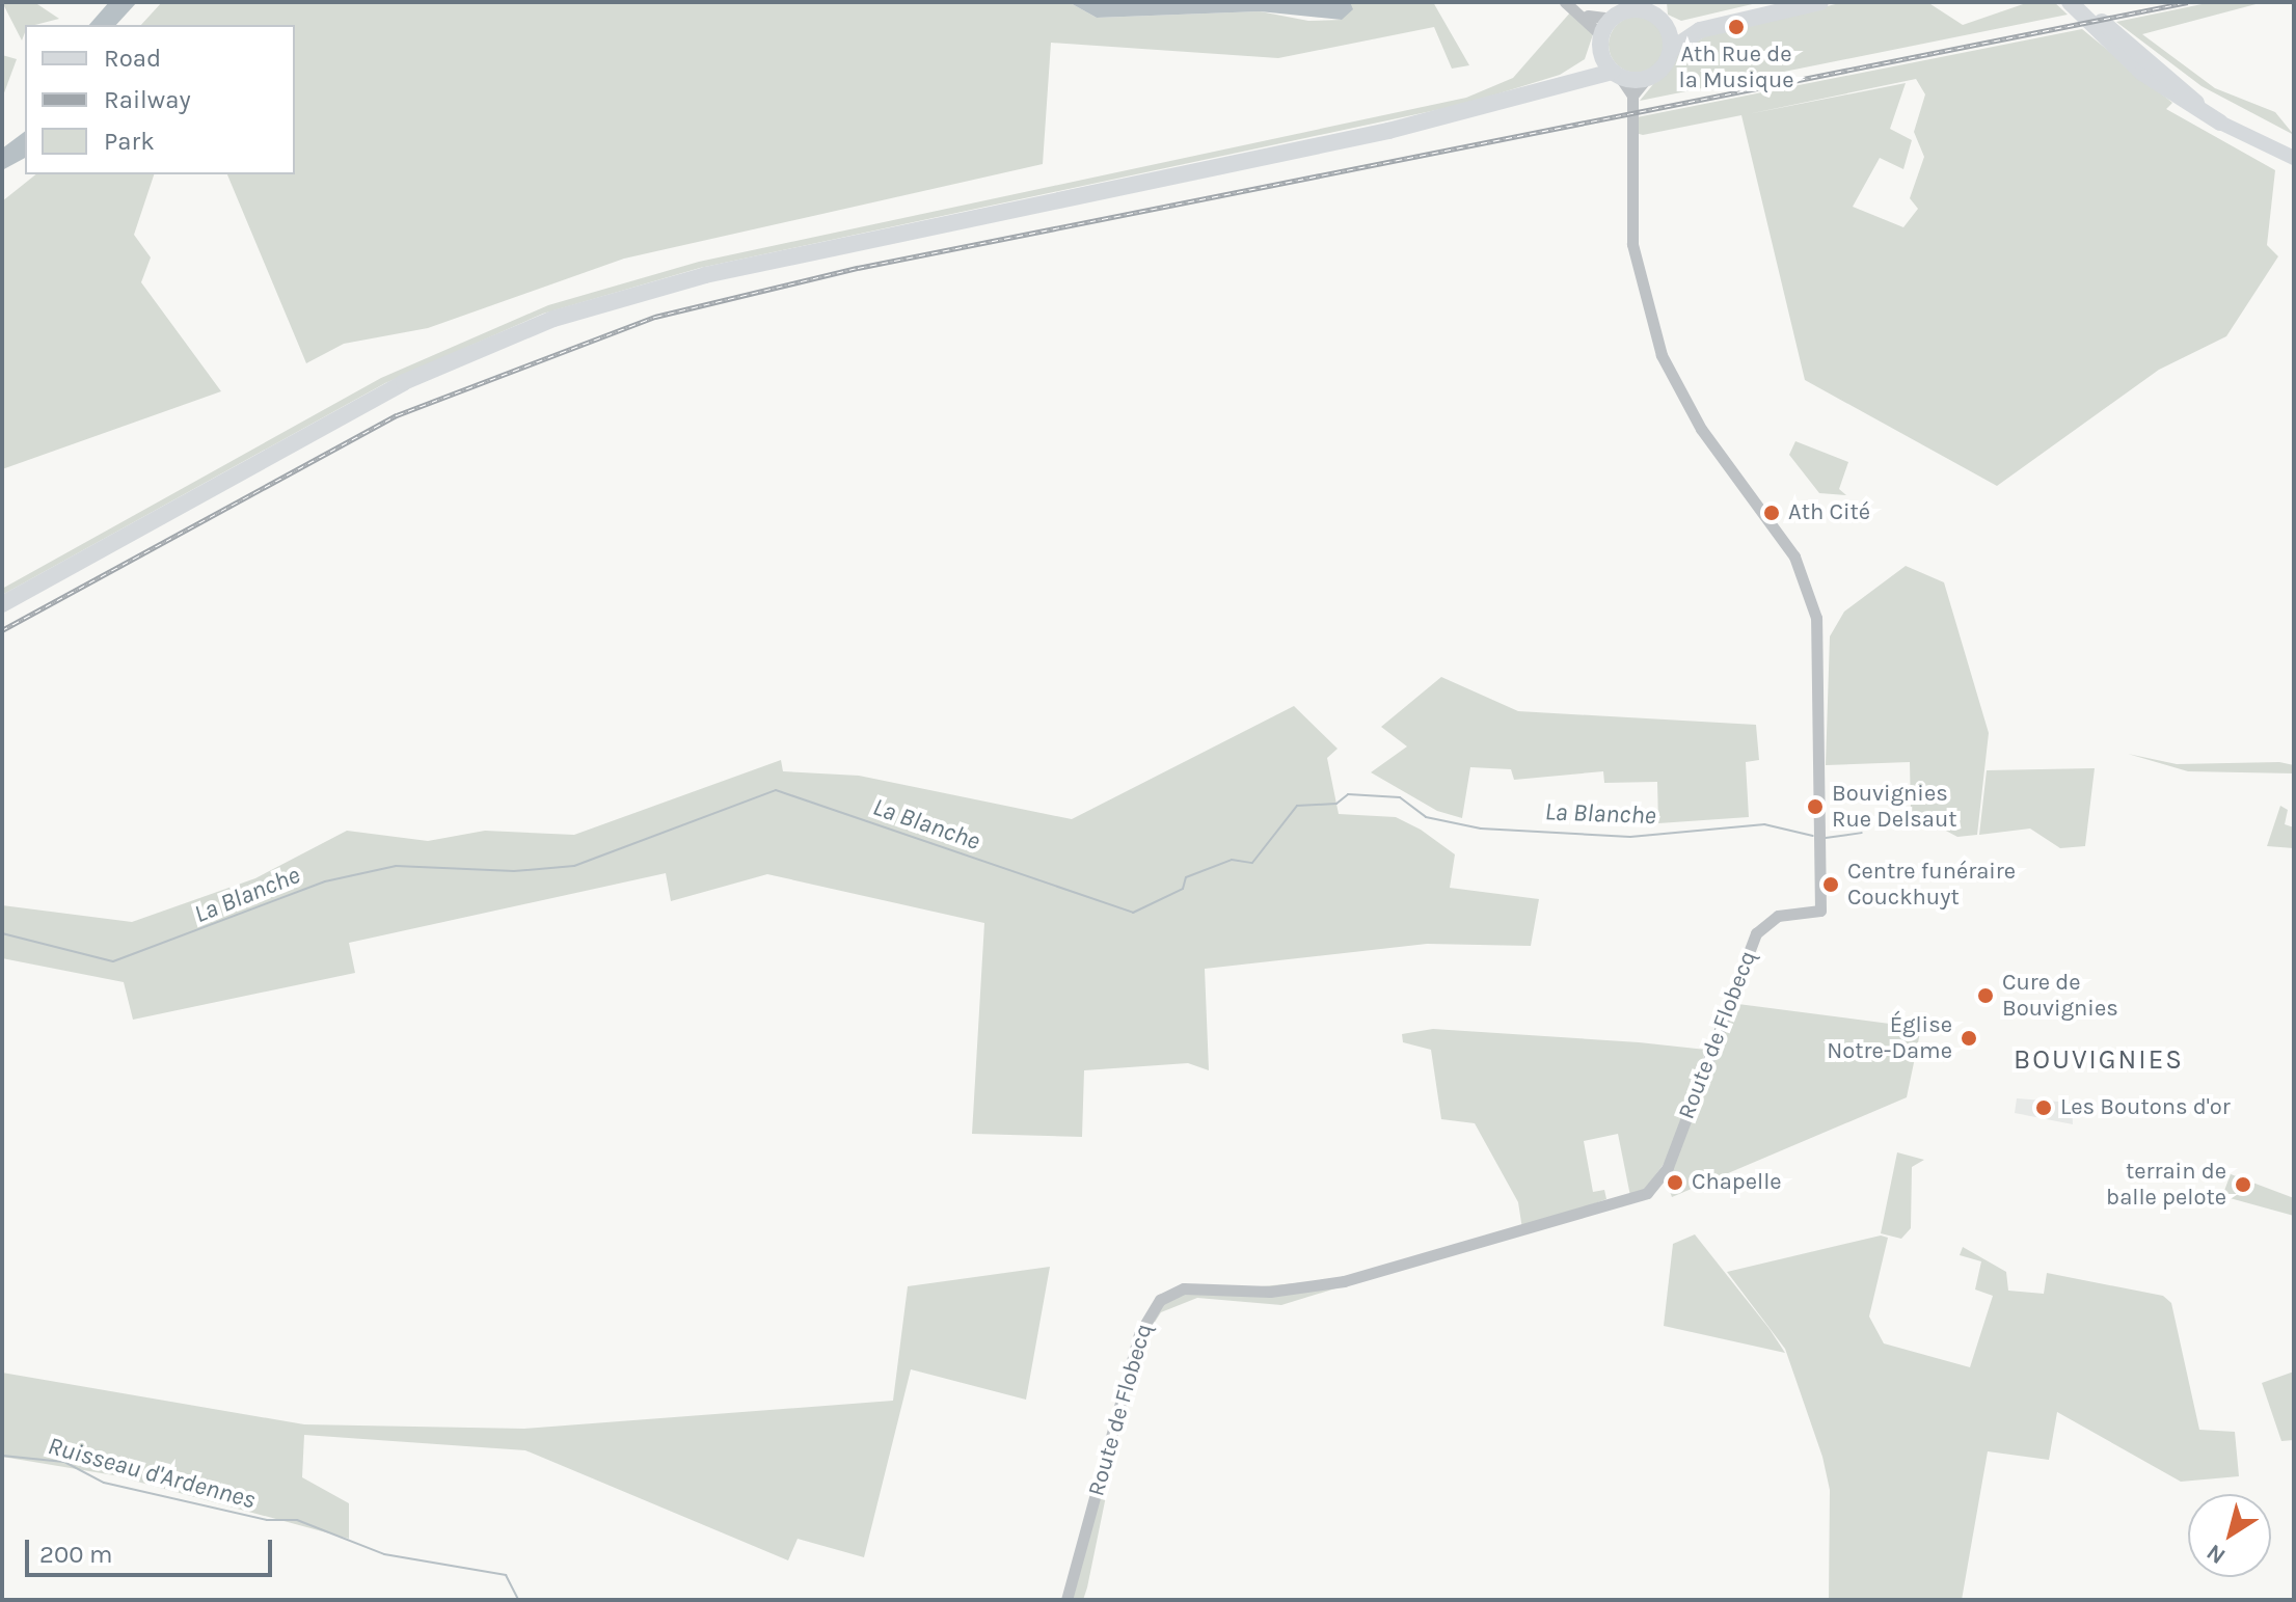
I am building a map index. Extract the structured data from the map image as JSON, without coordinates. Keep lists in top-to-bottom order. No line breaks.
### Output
{"streets":{"street":["Route de Flobecq"]},"districts":["BOUVIGNIES"],"water":["La Blanche","Ruisseau d'Ardennes"],"places":["Ath Rue de la Musique","Ath Cité","Bouvignies Rue Delsaut","Centre funéraire Couckhuyt","Cure de Bouvignies","Église Notre-Dame","Les Boutons d'or","Chapelle","terrain de balle pelote"],"legend":["Road","Railway","Park"],"scale_bar":"200 m","north":"bottom left"}
